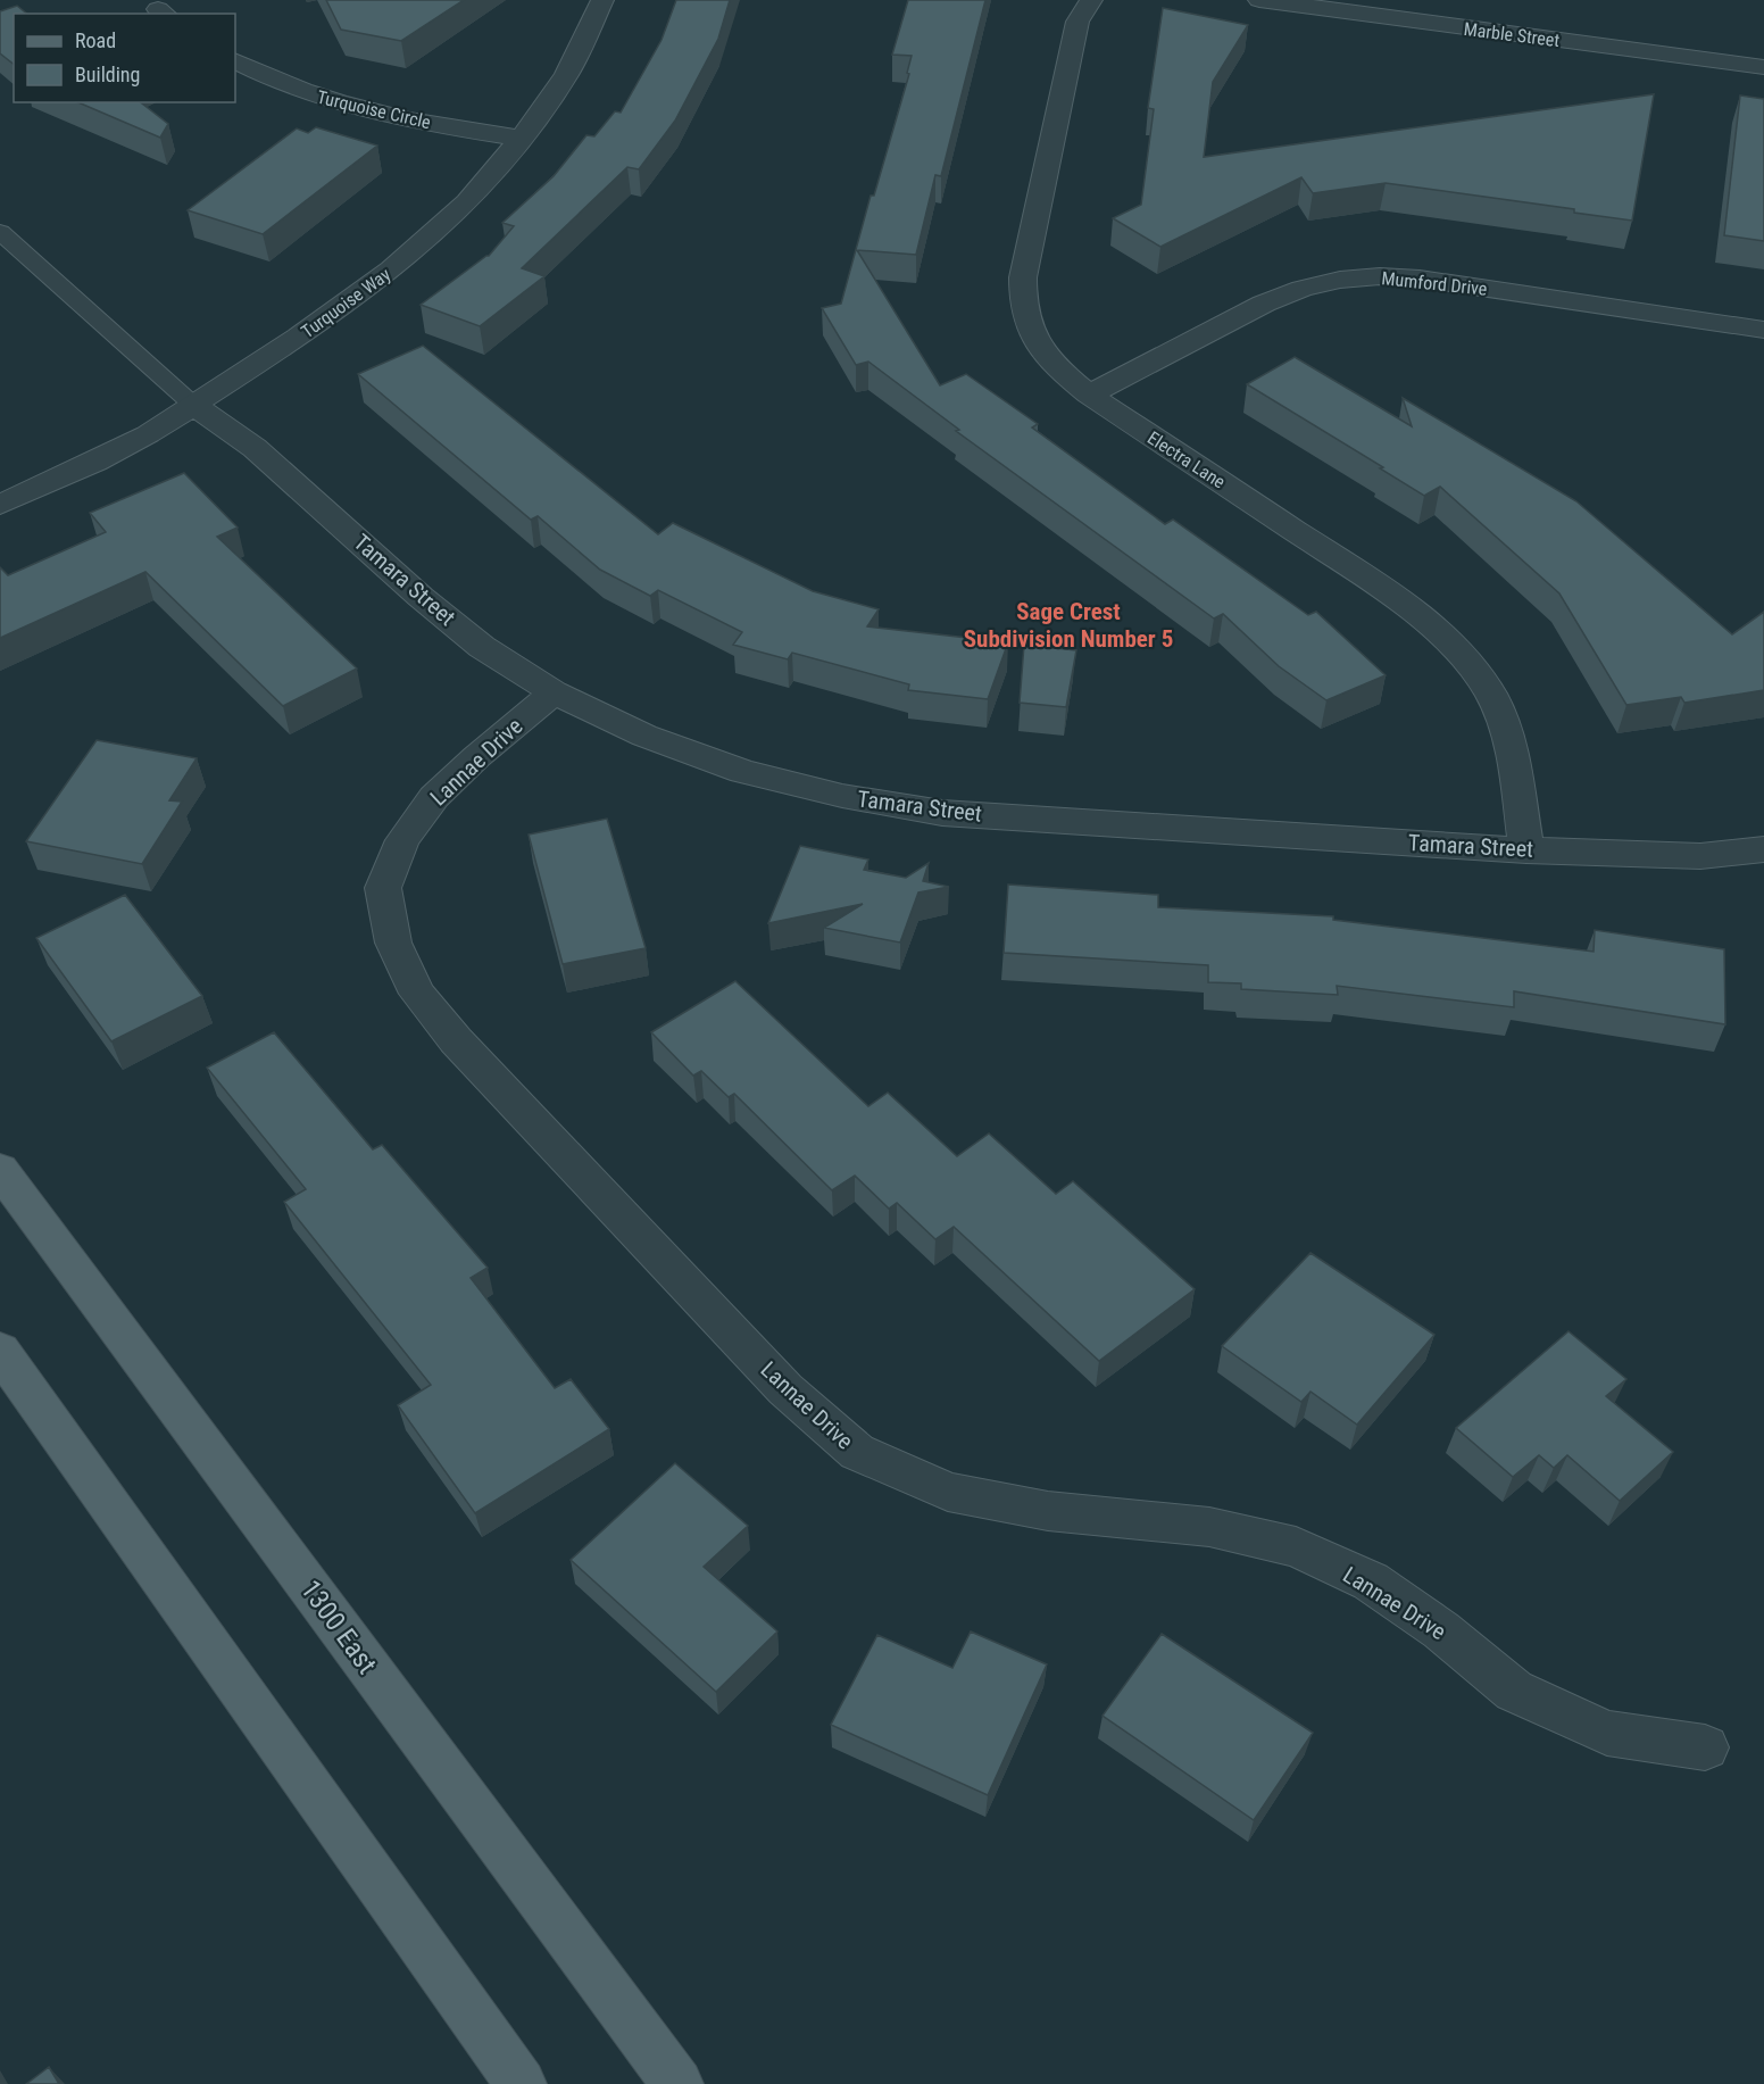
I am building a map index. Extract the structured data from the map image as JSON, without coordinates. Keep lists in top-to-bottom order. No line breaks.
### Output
{"streets":{"main road":["1300 East"],"street":["Marble Street","Turquoise Circle","Mumford Drive","Turquoise Way","Electra Lane","Tamara Street","Lannae Drive"]},"crossings":[["Turquoise Circle","Turquoise Way"],["Mumford Drive","Electra Lane"],["Turquoise Way","Tamara Street"],["Electra Lane","Tamara Street"],["Tamara Street","Lannae Drive"]],"districts":["Sage Crest Subdivision Number 5"],"legend":["Road","Building"]}
